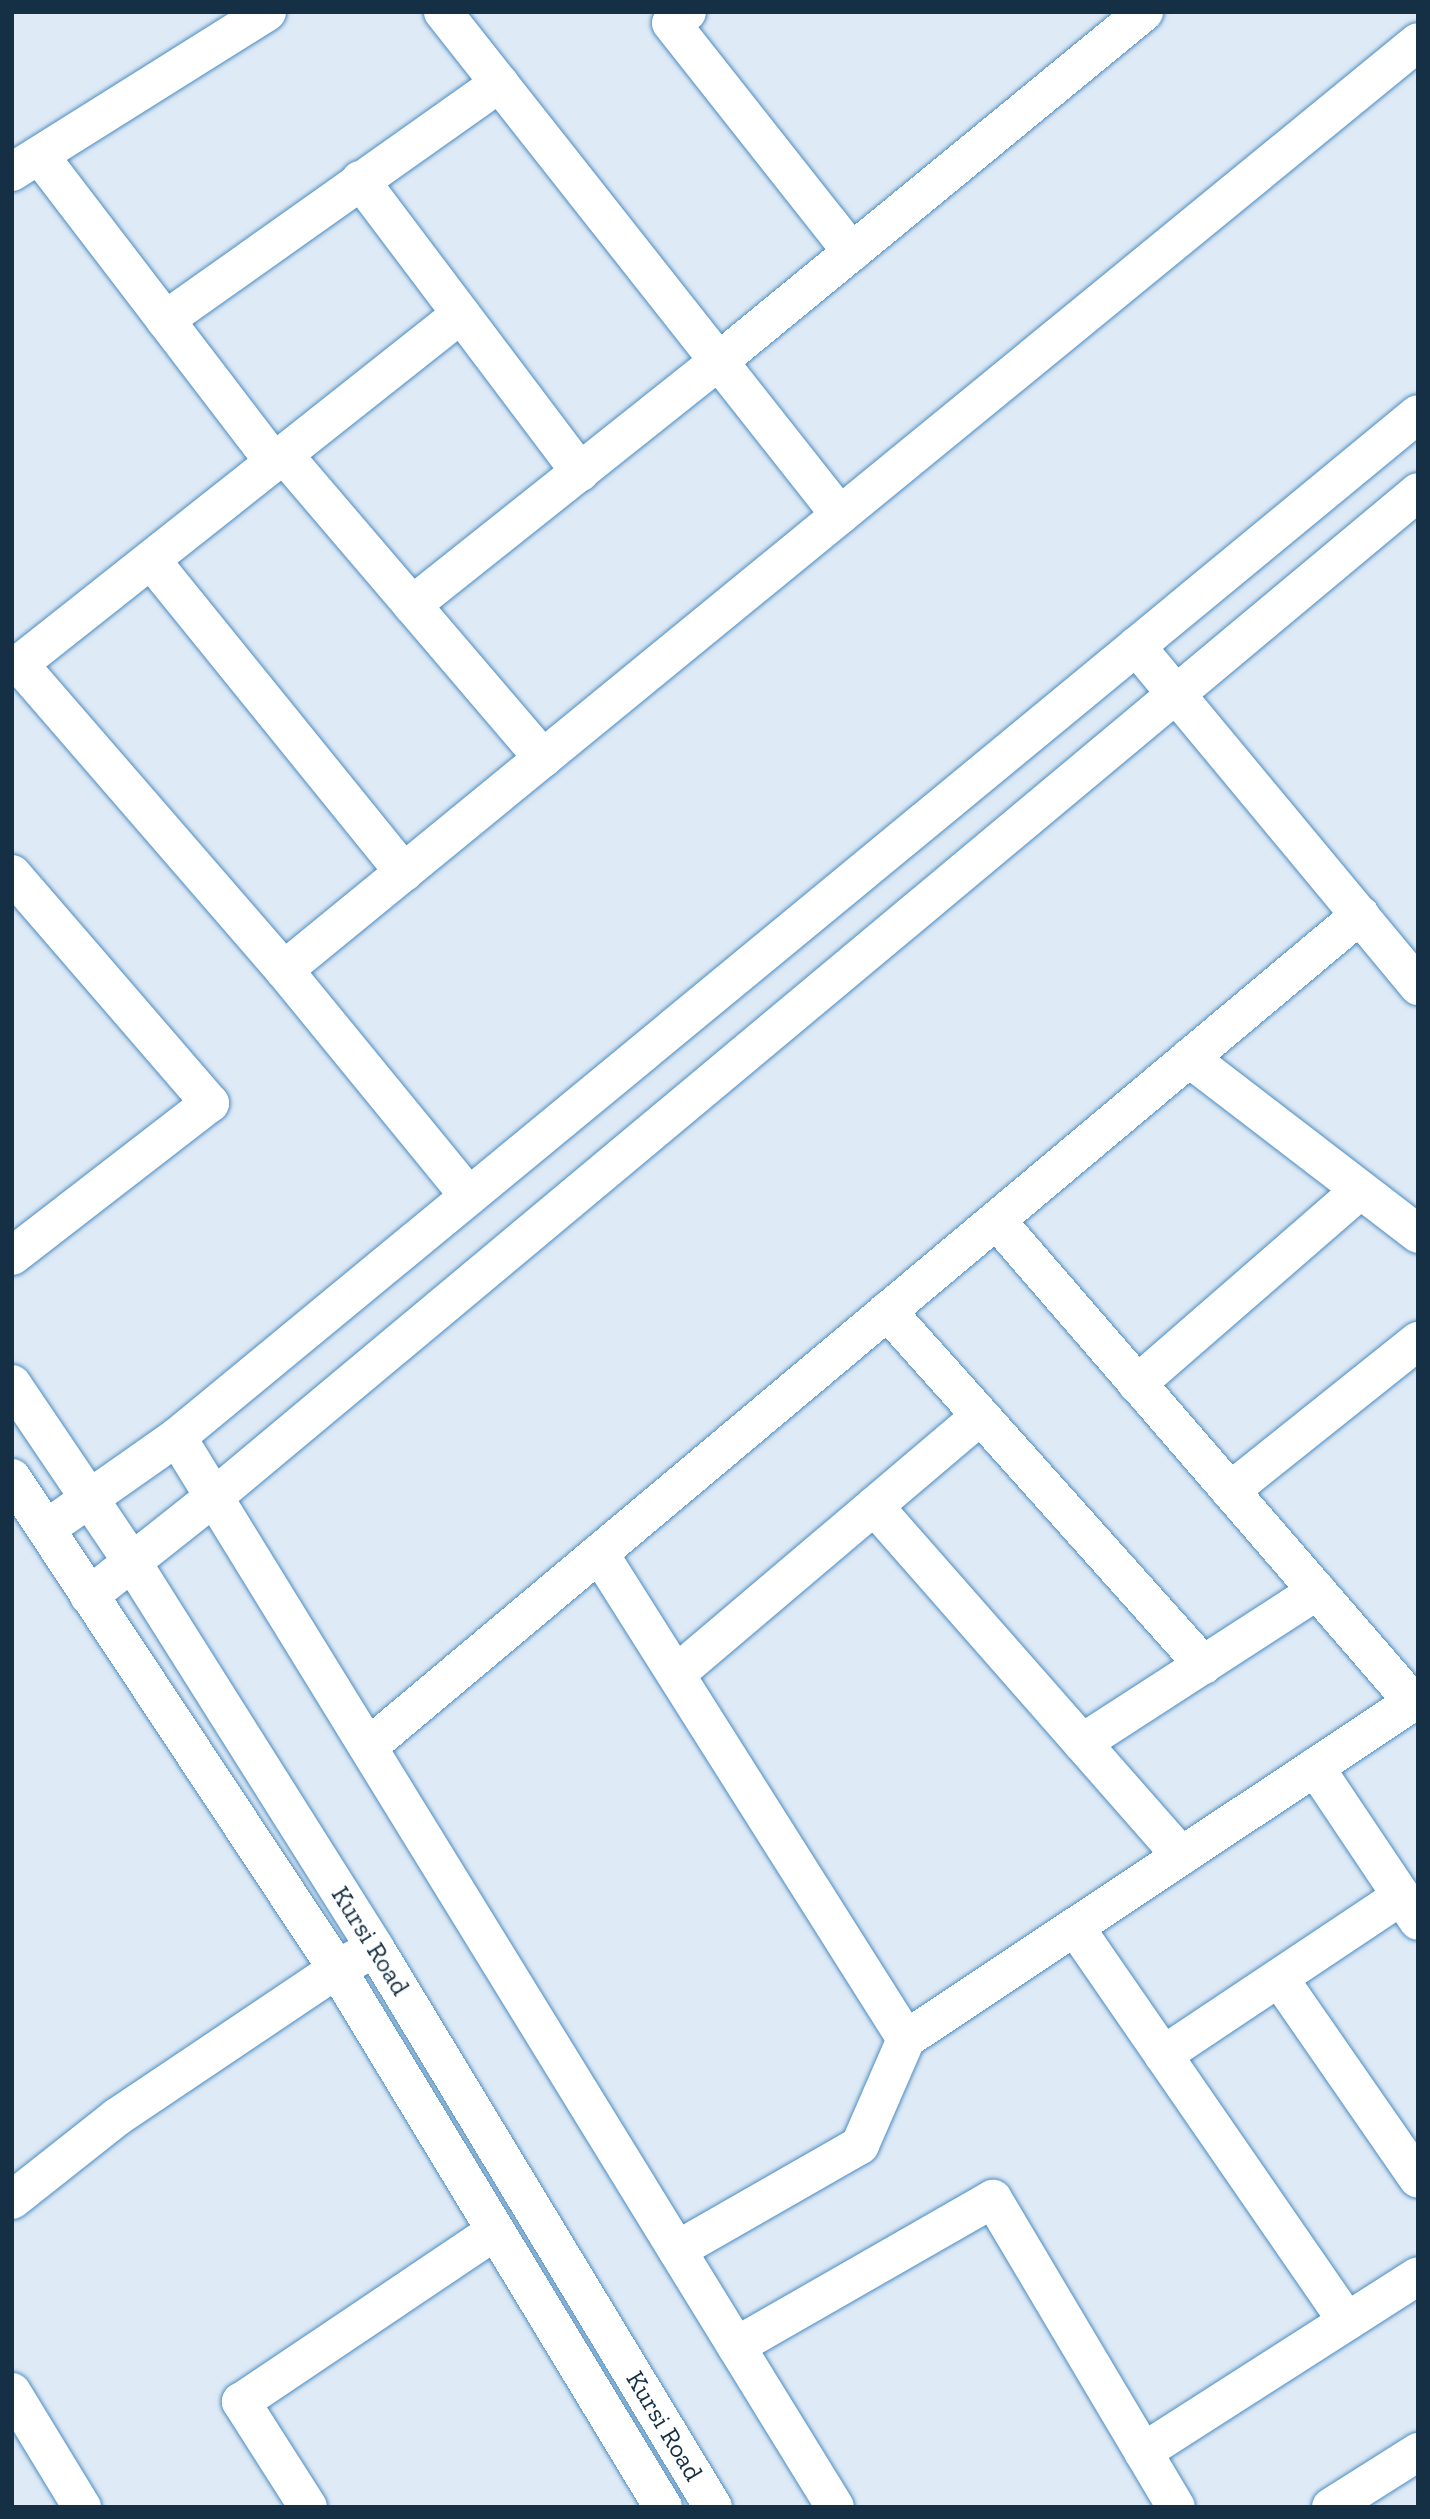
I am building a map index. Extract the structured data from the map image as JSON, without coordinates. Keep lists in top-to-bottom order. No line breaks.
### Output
{"streets":{"street":["Kursi Road"]}}
